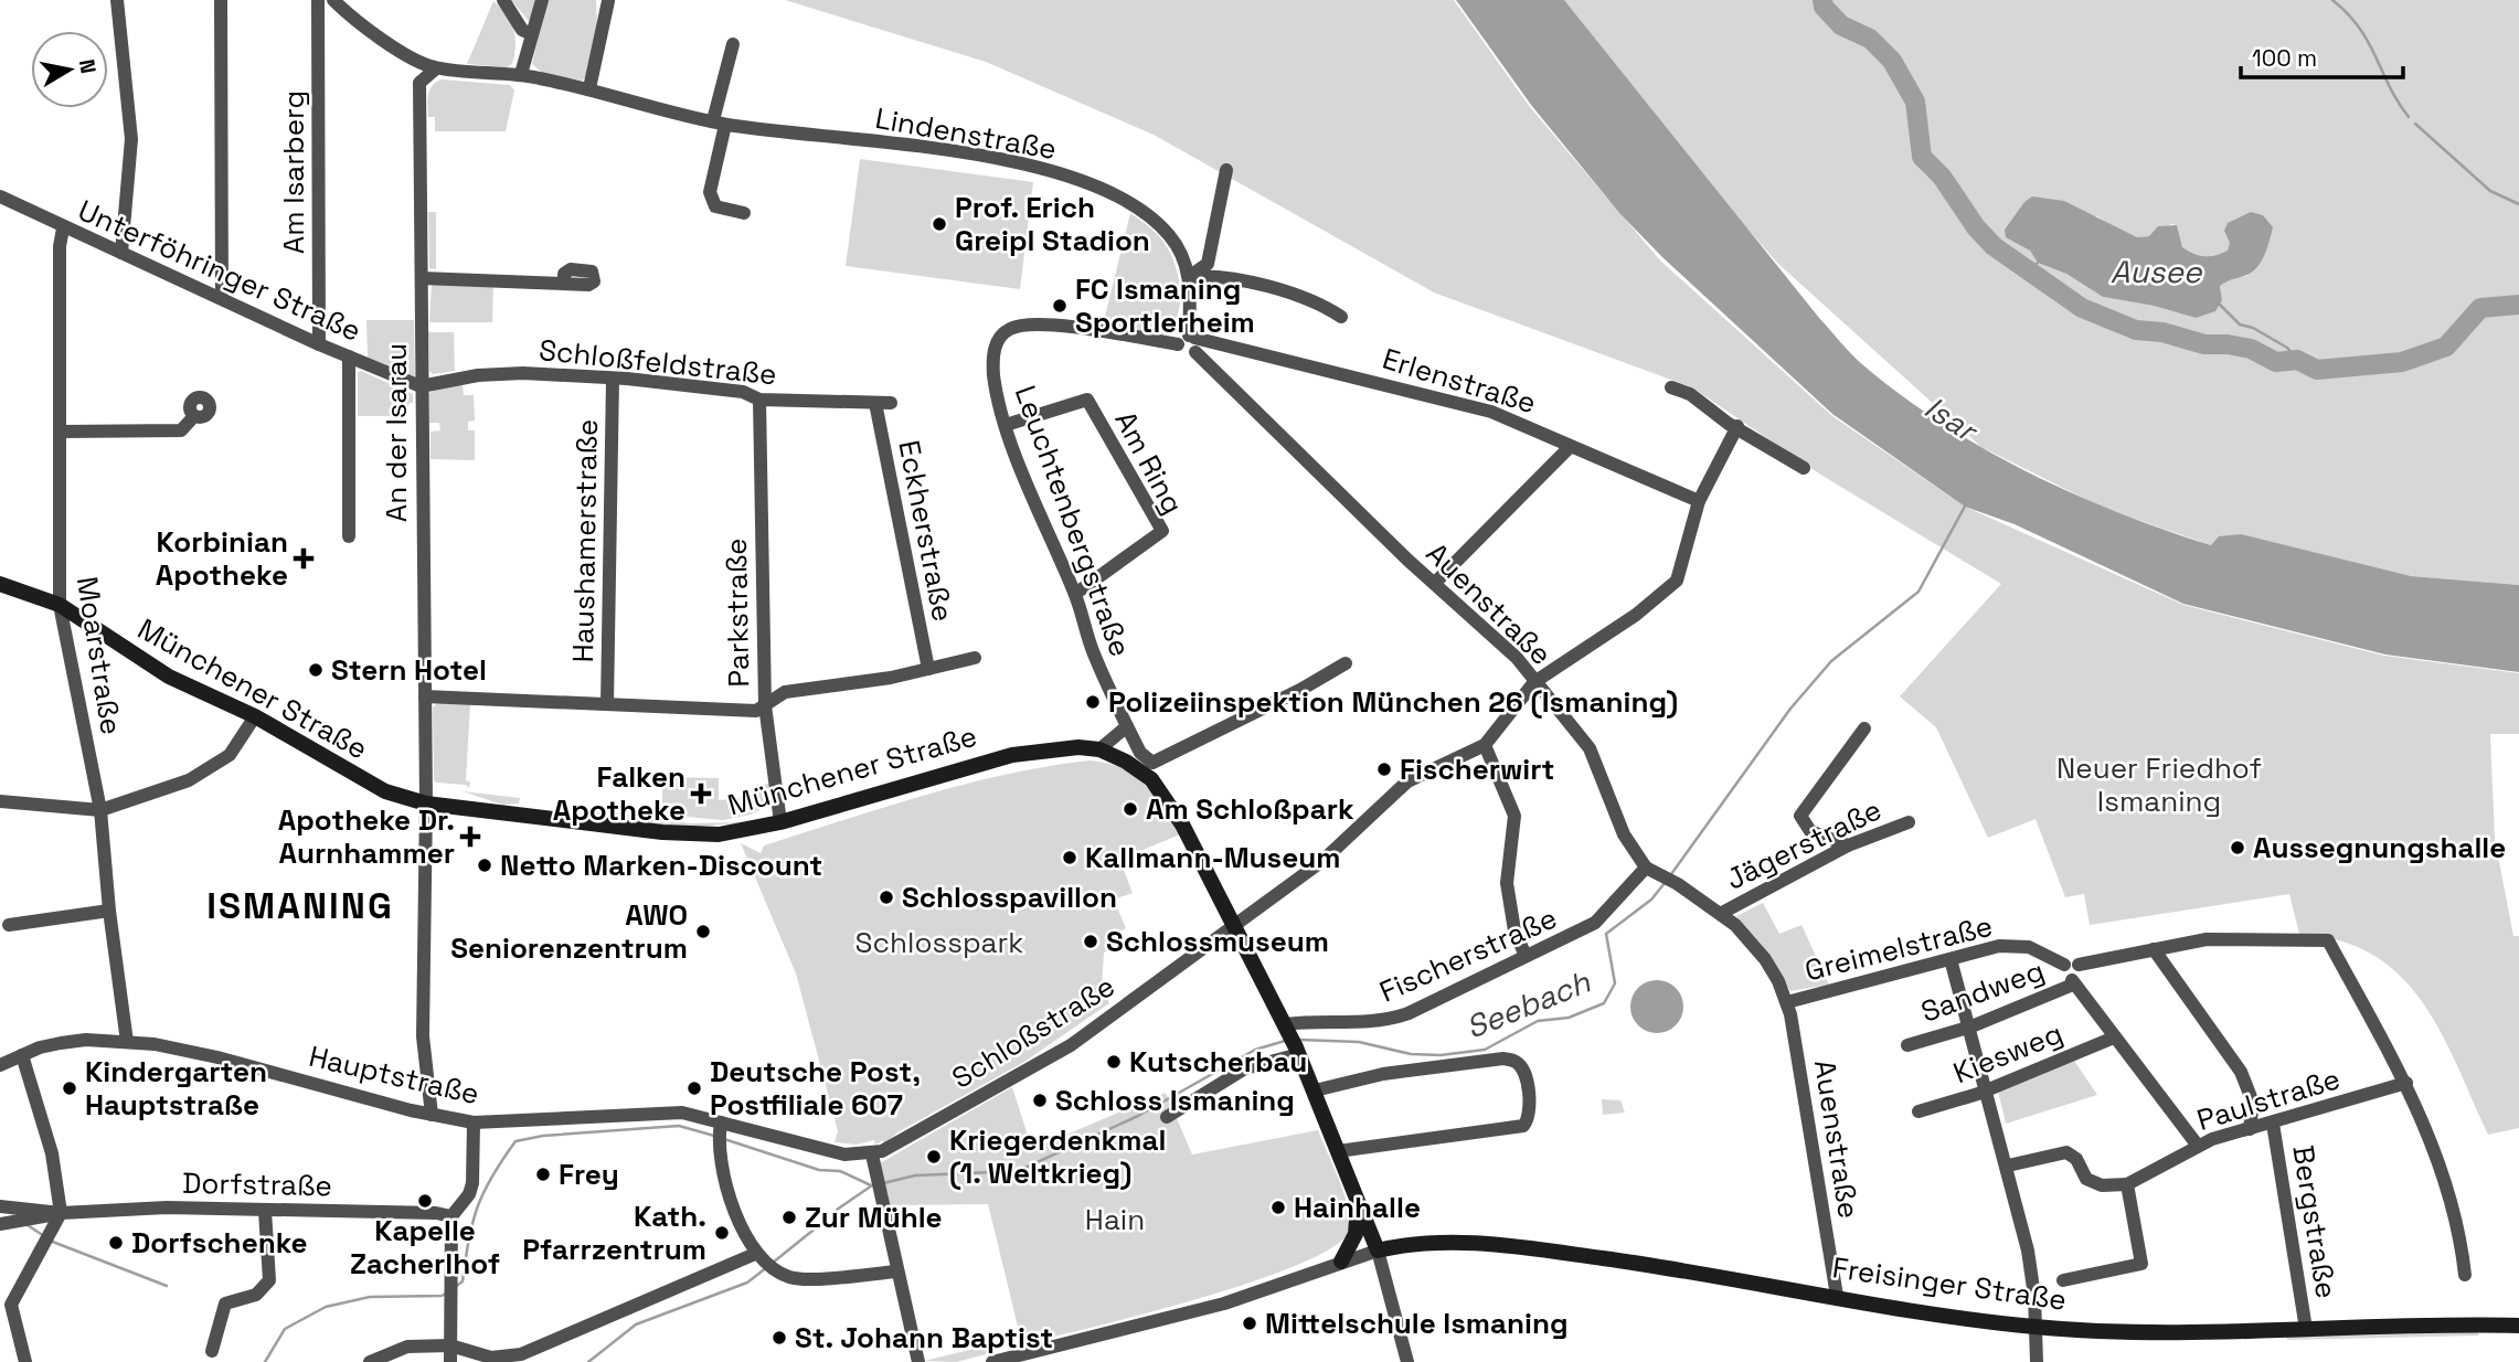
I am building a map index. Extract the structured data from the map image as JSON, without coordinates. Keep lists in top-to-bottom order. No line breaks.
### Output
{"streets":{"main road":["Münchener Straße","Freisinger Straße"],"street":["Lindenstraße","Am Isarberg","Unterföhringer Straße","Schloßfeldstraße","Erlenstraße","An der Isarau","Am Ring","Leuchtenbergstraße","Eckherstraße","Haushamerstraße","Auenstraße","Parkstraße","Moarstraße","Jägerstraße","Greimelstraße","Fischerstraße","Sandweg","Schloßstraße","Kiesweg","Hauptstraße","Paulstraße","Dorfstraße","Bergstraße"]},"crossings":[["Lindenstraße","Erlenstraße"],["Lindenstraße","An der Isarau"],["Lindenstraße","Leuchtenbergstraße"],["Lindenstraße","Auenstraße"],["Am Isarberg","Unterföhringer Straße"],["Unterföhringer Straße","Schloßfeldstraße"],["Unterföhringer Straße","An der Isarau"],["Unterföhringer Straße","Moarstraße"],["Schloßfeldstraße","An der Isarau"],["Schloßfeldstraße","Eckherstraße"],["Schloßfeldstraße","Haushamerstraße"],["Schloßfeldstraße","Parkstraße"],["Erlenstraße","Leuchtenbergstraße"],["Erlenstraße","Auenstraße"],["Erlenstraße","Schloßstraße"],["An der Isarau","Münchener Straße"],["An der Isarau","Hauptstraße"],["Am Ring","Leuchtenbergstraße"],["Leuchtenbergstraße","Auenstraße"],["Auenstraße","Jägerstraße"],["Auenstraße","Greimelstraße"],["Auenstraße","Fischerstraße"],["Auenstraße","Schloßstraße"],["Auenstraße","Freisinger Straße"],["Parkstraße","Münchener Straße"],["Moarstraße","Münchener Straße"],["Moarstraße","Hauptstraße"],["Münchener Straße","Fischerstraße"],["Münchener Straße","Schloßstraße"],["Münchener Straße","Freisinger Straße"],["Schloßstraße","Hauptstraße"],["Paulstraße","Bergstraße"],["Bergstraße","Freisinger Straße"]],"districts":["ISMANING"],"water":["Ausee","Isar","Seebach"],"parks":["Neuer Friedhof Ismaning","Schlosspark","Hain"],"places":{"other":["Prof. Erich Greipl Stadion","FC Ismaning Sportlerheim","Stern Hotel","Polizeiinspektion München 26 (Ismaning)","Fischerwirt","Am Schloßpark","Aussegnungshalle","Kallmann-Museum","Netto Marken-Discount","Schlosspavillon","AWO Seniorenzentrum","Schlossmuseum","Kutscherbau","Kindergarten Hauptstraße","Deutsche Post, Postfiliale 607","Schloss Ismaning","Kriegerdenkmal (1. Weltkrieg)","Frey","Kapelle Zacherlhof","Hainhalle","Zur Mühle","Kath. Pfarrzentrum","Dorfschenke","Mittelschule Ismaning","St. Johann Baptist"],"health":["Korbinian Apotheke","Falken Apotheke","Apotheke Dr. Aurnhammer"]},"scale_bar":"100 m","north":"right"}
